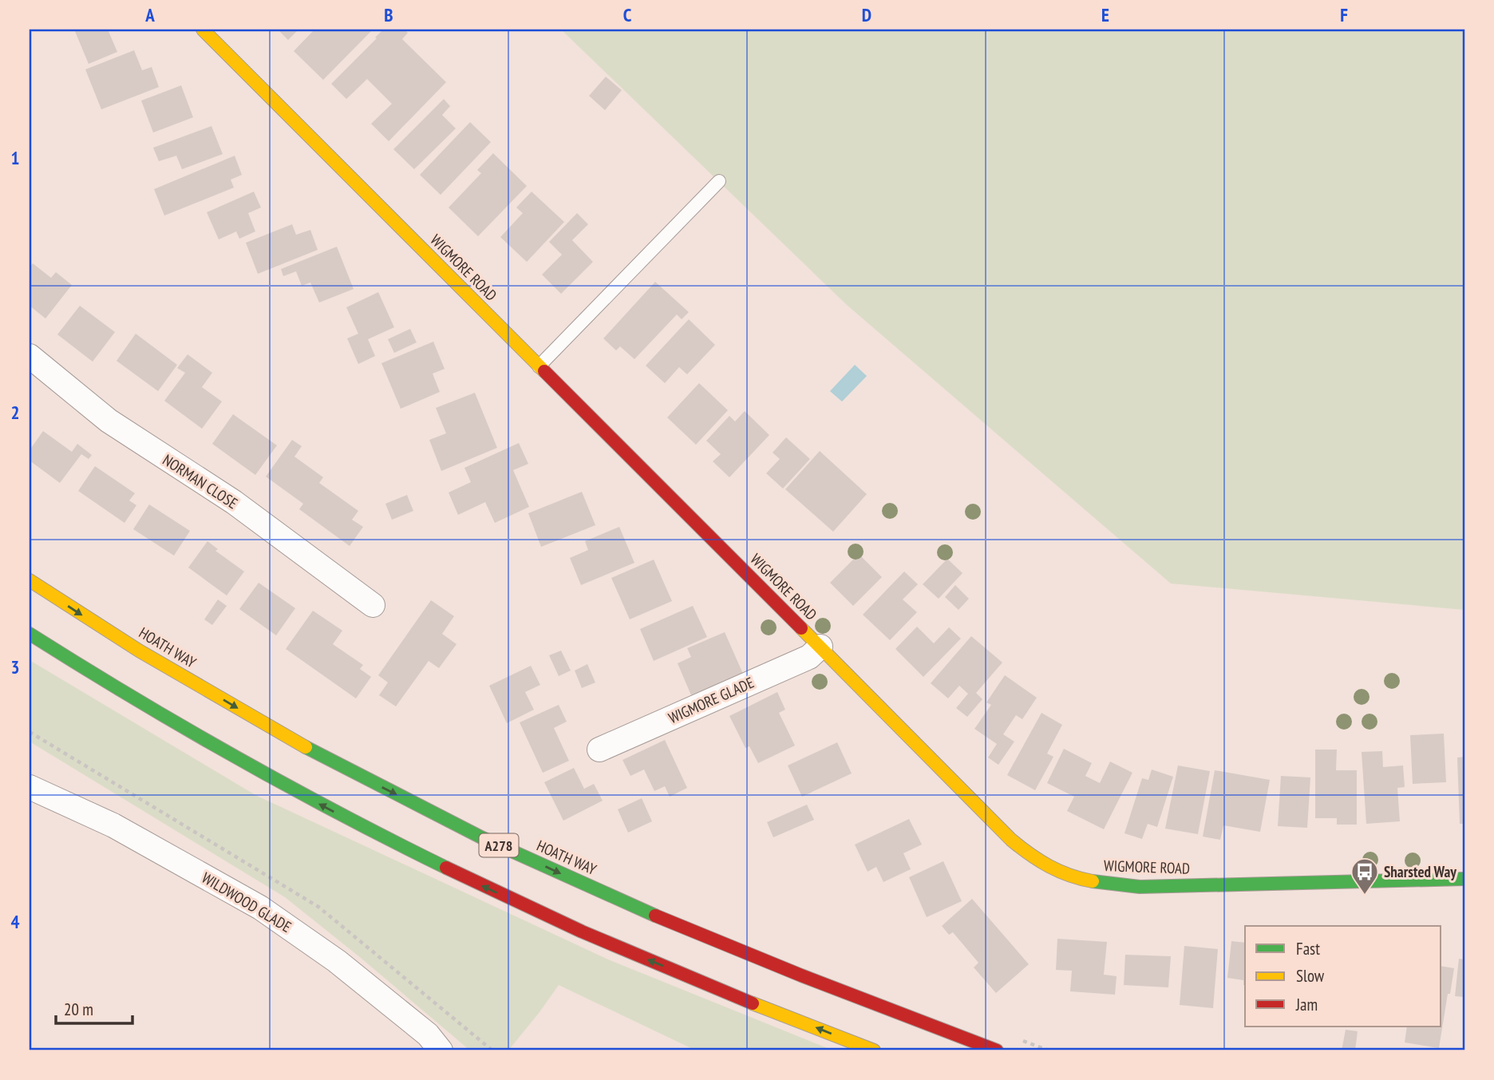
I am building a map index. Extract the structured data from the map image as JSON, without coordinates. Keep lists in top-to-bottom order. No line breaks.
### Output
{"streets":{"main road":["WIGMORE ROAD","HOATH WAY","A278"],"street":["NORMAN CLOSE","WIGMORE GLADE","WILDWOOD GLADE"]},"crossings":[["WIGMORE ROAD","WIGMORE GLADE"]],"places":{"bus stop":["Sharsted Way"]},"legend":["Fast","Slow","Jam"],"scale_bar":"20 m","grid":{"columns":["A","B","C","D","E","F"],"rows":["1","2","3","4"]}}
